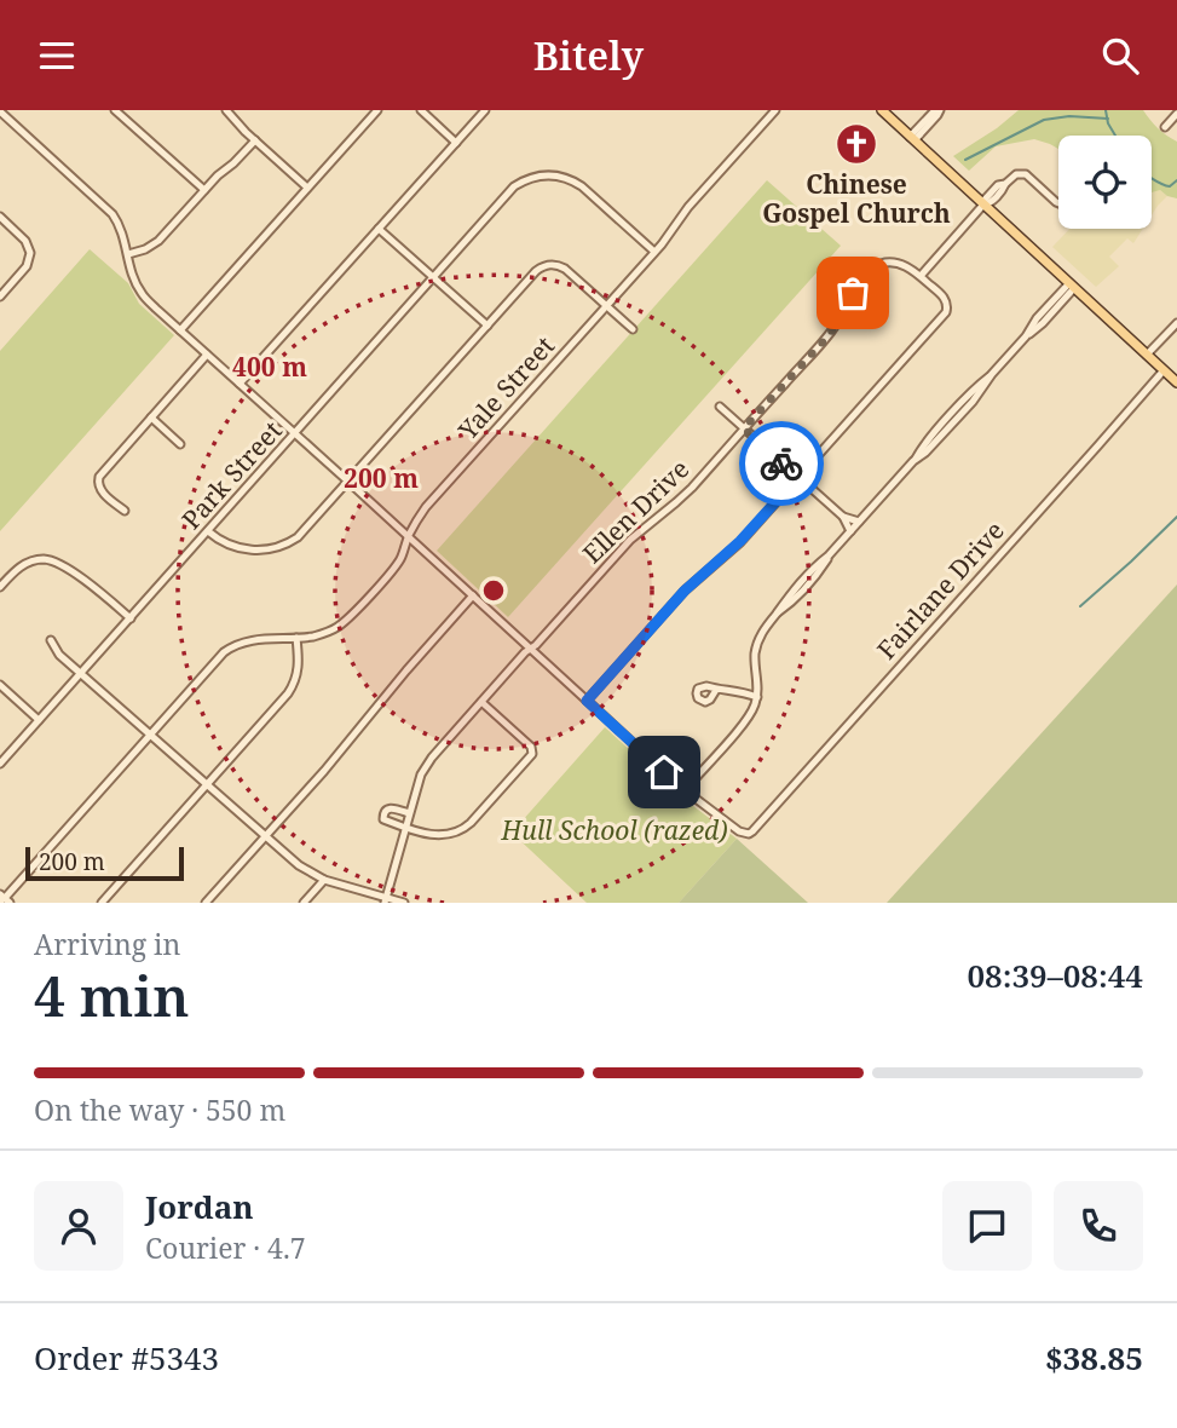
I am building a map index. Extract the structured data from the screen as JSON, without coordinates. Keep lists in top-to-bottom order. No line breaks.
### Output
{"streets":{"street":["Yale Street","Park Street","Ellen Drive","Fairlane Drive"]},"crossings":[["Yale Street","Park Street"]],"parks":["Hull School (razed)"],"places":{"church":["Chinese Gospel Church"]},"scale_bar":"200 m","page":{"header":"Bitely","scale":"200 m","heading":["4 min","Arriving in","08:39–08:44"],"panel":["Jordan","Courier · 4.7","Order #5343","$38.85"],"bar":"On the way · 550 m"},"rings":["400 m","200 m"]}
